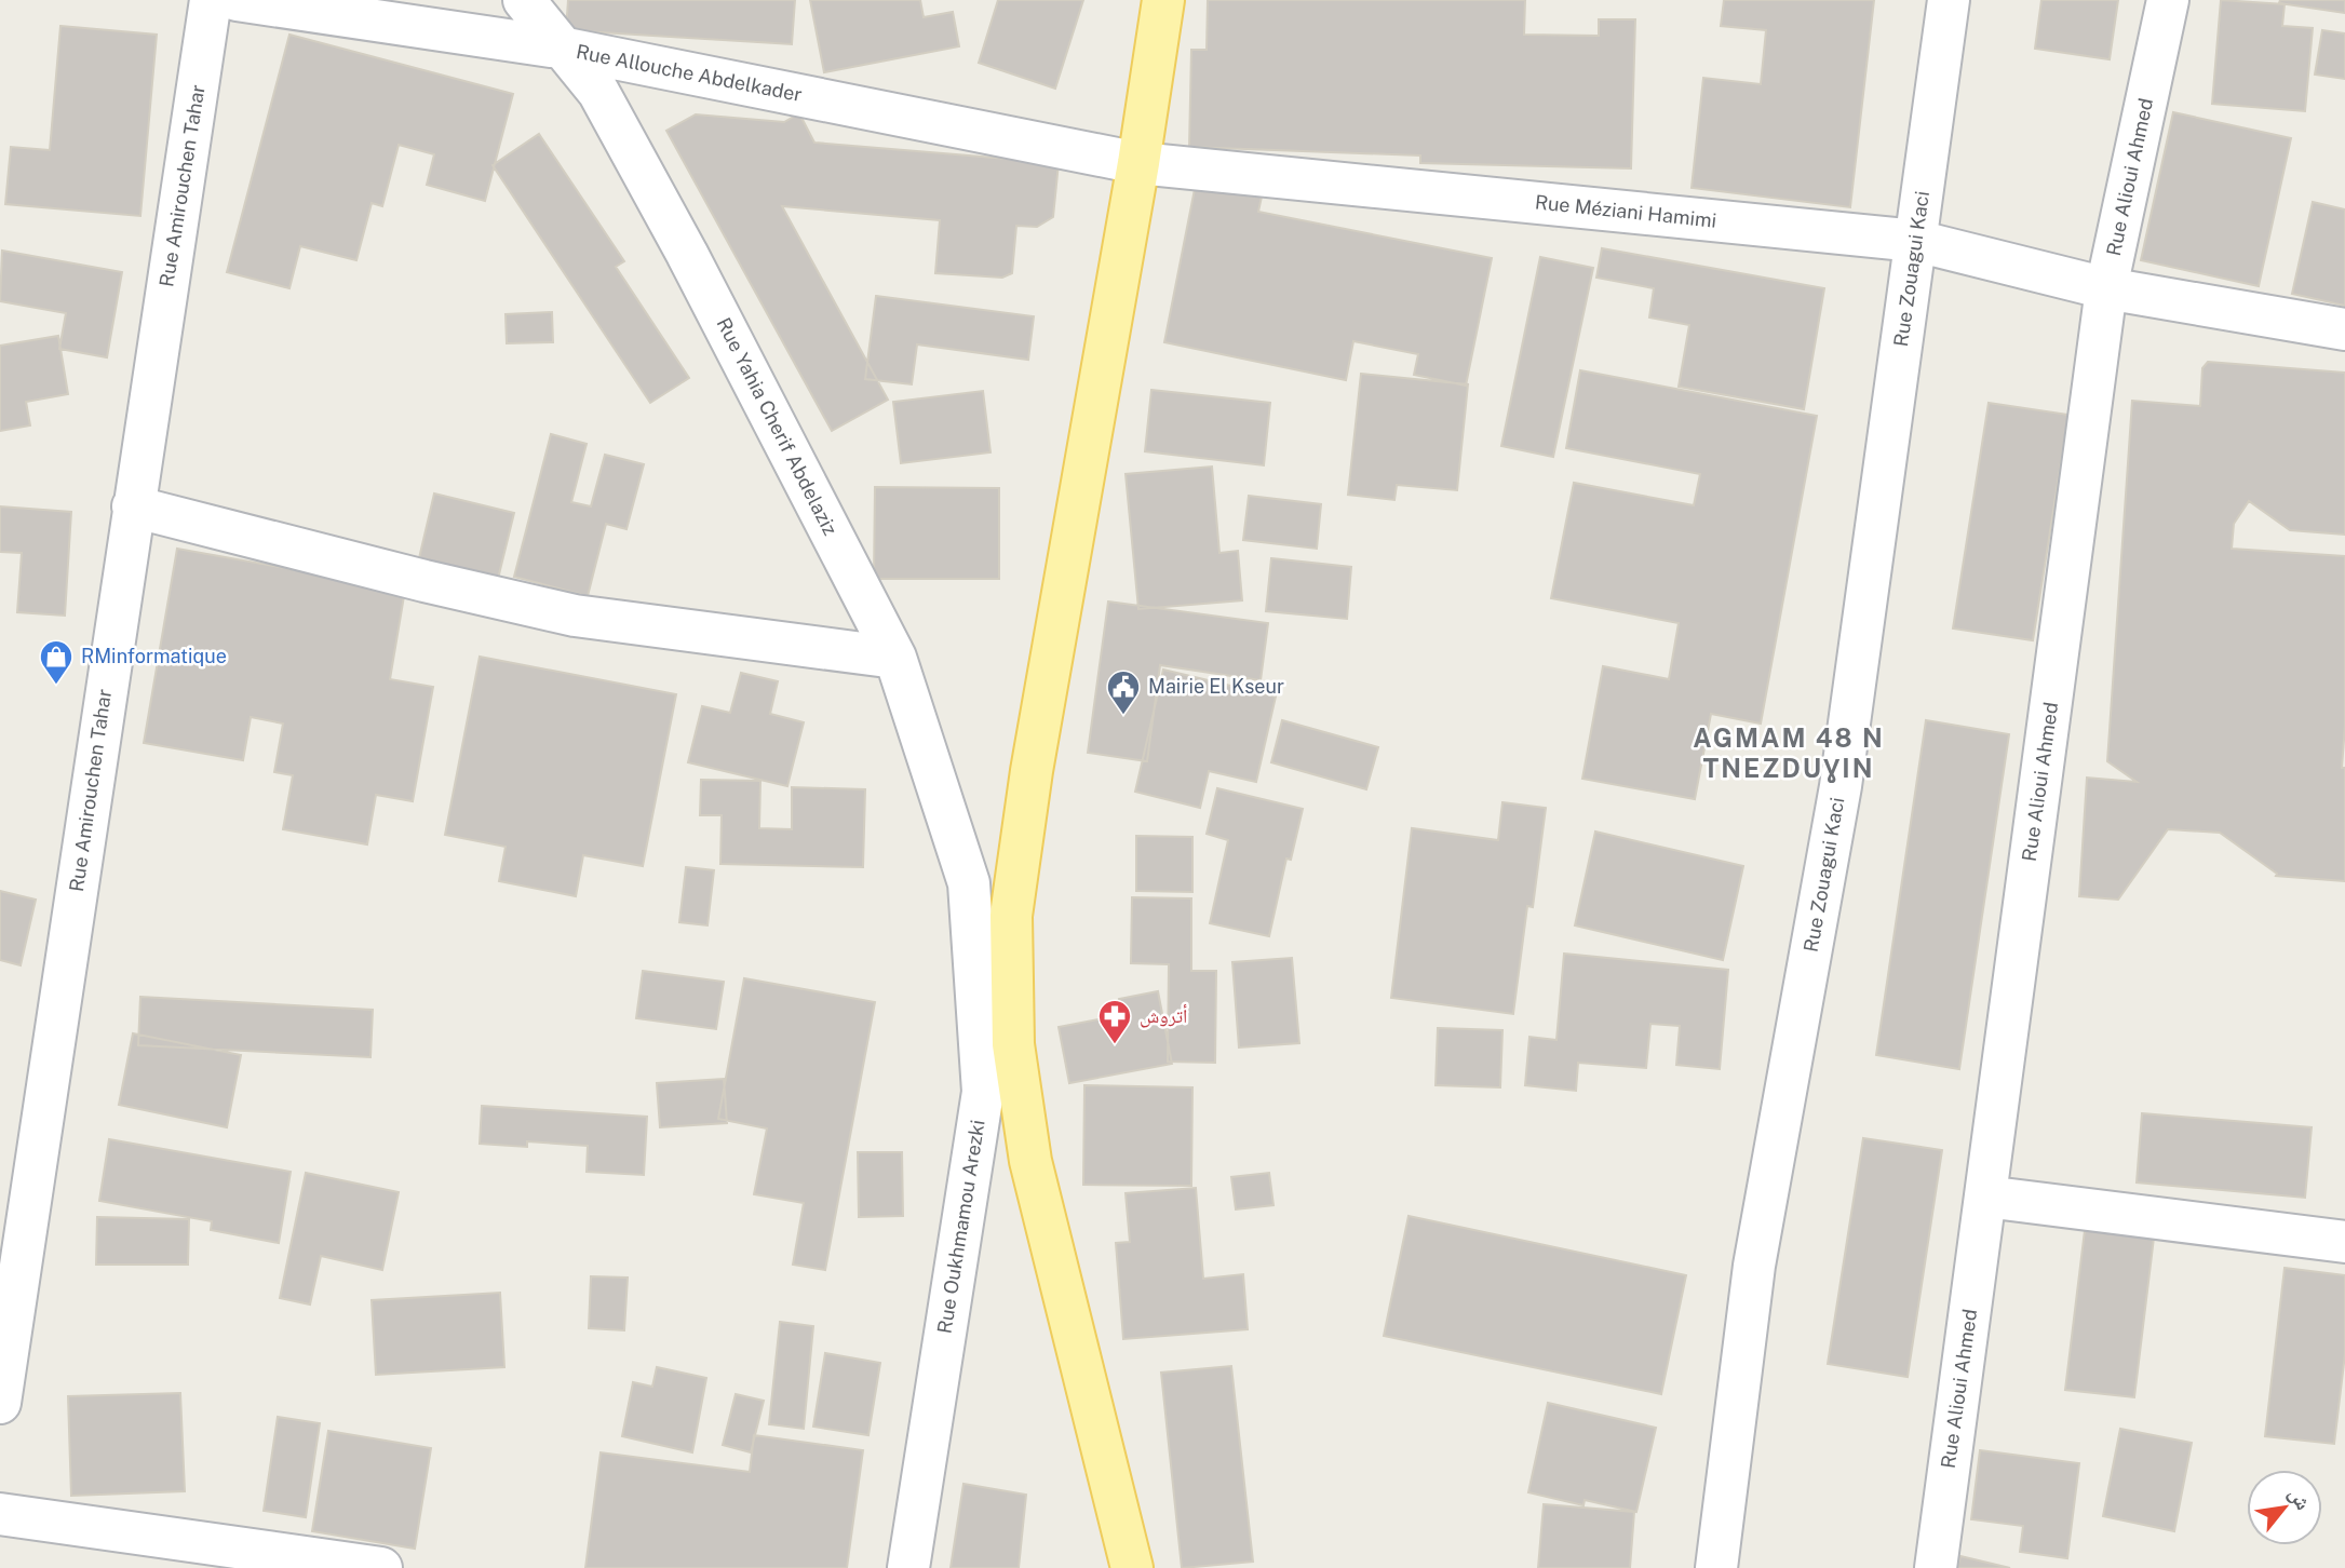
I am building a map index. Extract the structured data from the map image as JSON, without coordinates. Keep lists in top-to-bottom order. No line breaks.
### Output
{"streets":{"street":["Rue Allouche Abdelkader","Rue Alioui Ahmed","Rue Amirouchen Tahar","Rue Méziani Hamimi","Rue Zouagui Kaci","Rue Yahia Cherif Abdelaziz","Rue Oukhmamou Arezki"]},"crossings":[["Rue Allouche Abdelkader","Rue Méziani Hamimi"],["Rue Allouche Abdelkader","Rue Yahia Cherif Abdelaziz"],["Rue Alioui Ahmed","Rue Méziani Hamimi"],["Rue Méziani Hamimi","Rue Zouagui Kaci"],["Rue Yahia Cherif Abdelaziz","Rue Oukhmamou Arezki"]],"districts":["AGMAM 48 N TNEZDUƔIN"],"places":{"shop":["RMinformatique"],"public building":["Mairie El Kseur"],"pharmacy":["أتروش"]},"north":"top right"}
